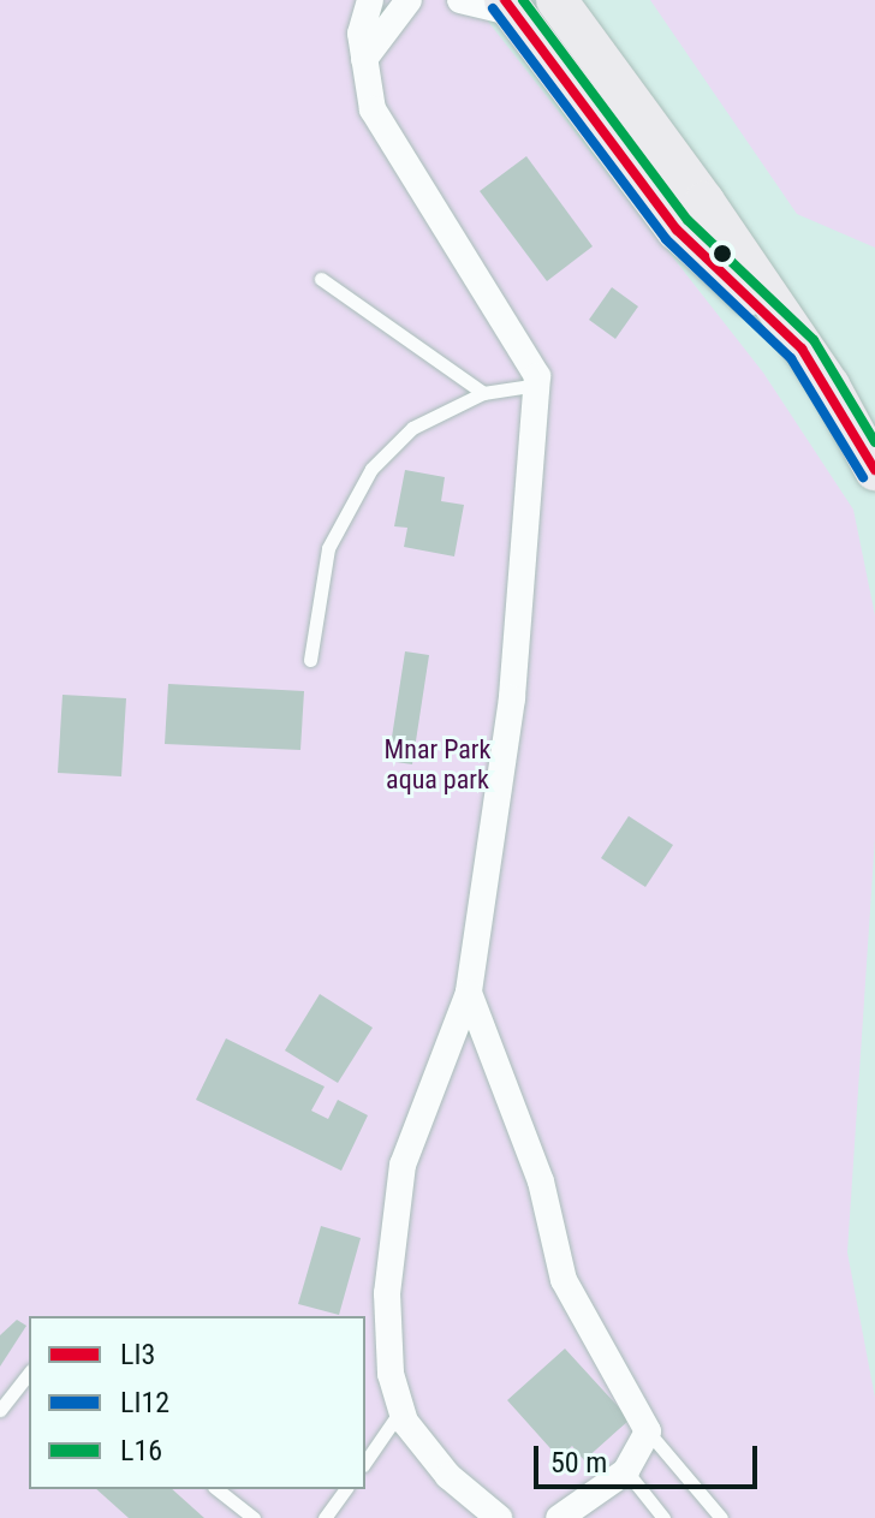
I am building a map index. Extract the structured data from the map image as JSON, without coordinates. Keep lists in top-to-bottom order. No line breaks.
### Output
{"parks":["Mnar Park aqua park"],"lines":["transit line LI3","transit line L16","transit line LI12"],"legend":["LI3","LI12","L16"],"scale_bar":"50 m"}
